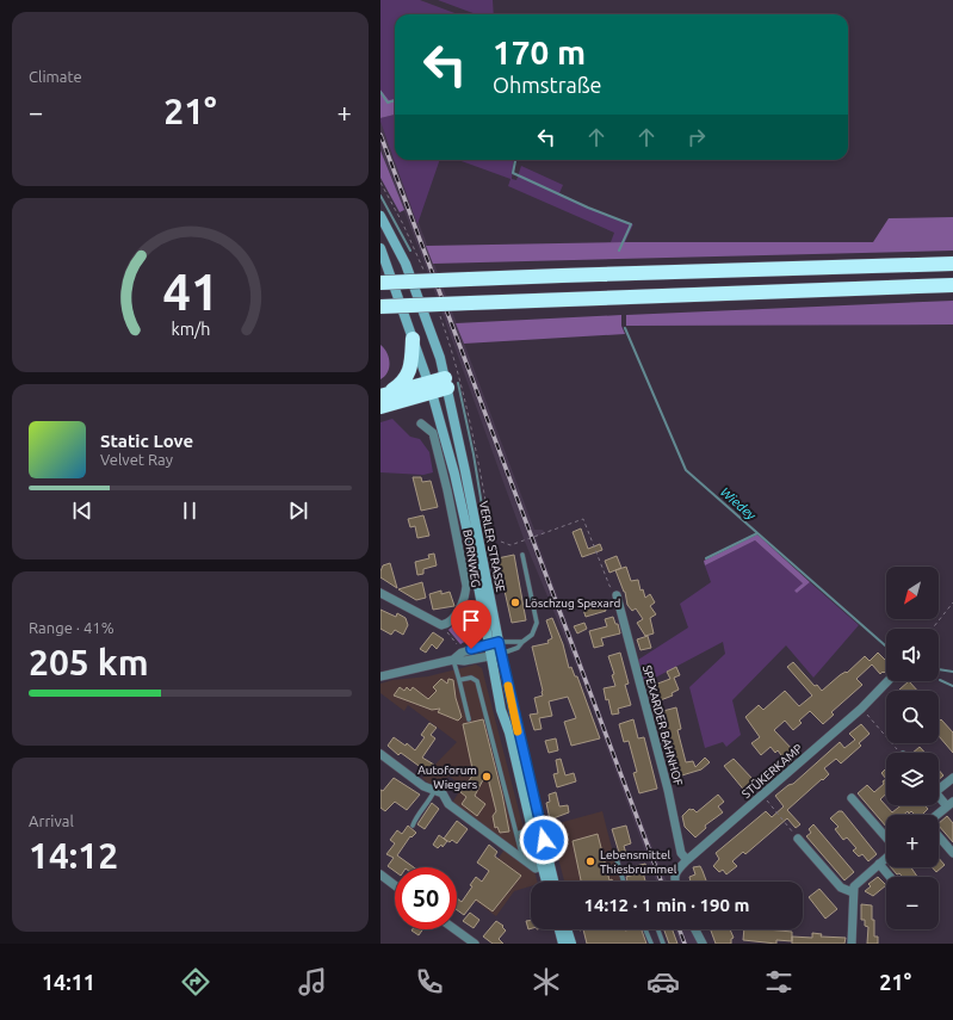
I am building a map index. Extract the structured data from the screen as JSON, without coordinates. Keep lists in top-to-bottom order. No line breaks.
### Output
{"streets":{"main road":["VERLER STRASSE"],"street":["BORNWEG","SPEXARDER BAHNHOF","STÜKERKAMP"]},"crossings":[["SPEXARDER BAHNHOF","STÜKERKAMP"]],"water":["Wiedey"],"places":["Löschzug Spexard","Autoforum Wiegers","Lebensmittel Thiesbrummel"],"north":"bottom left","page":{"tile":["Climate",["Range · 41%","205 km"],["Arrival","14:12"]],"turn":["170 m","Ohmstraße"],"heat":["−","21°","+"],"song":["Static Love","Velvet Ray"],"map_buttons":["+","−"],"limit":"50","trip":"14:12 · 1 min · 190 m","tabs":["14:11","21°"],"gauge":["41","km/h"]}}
